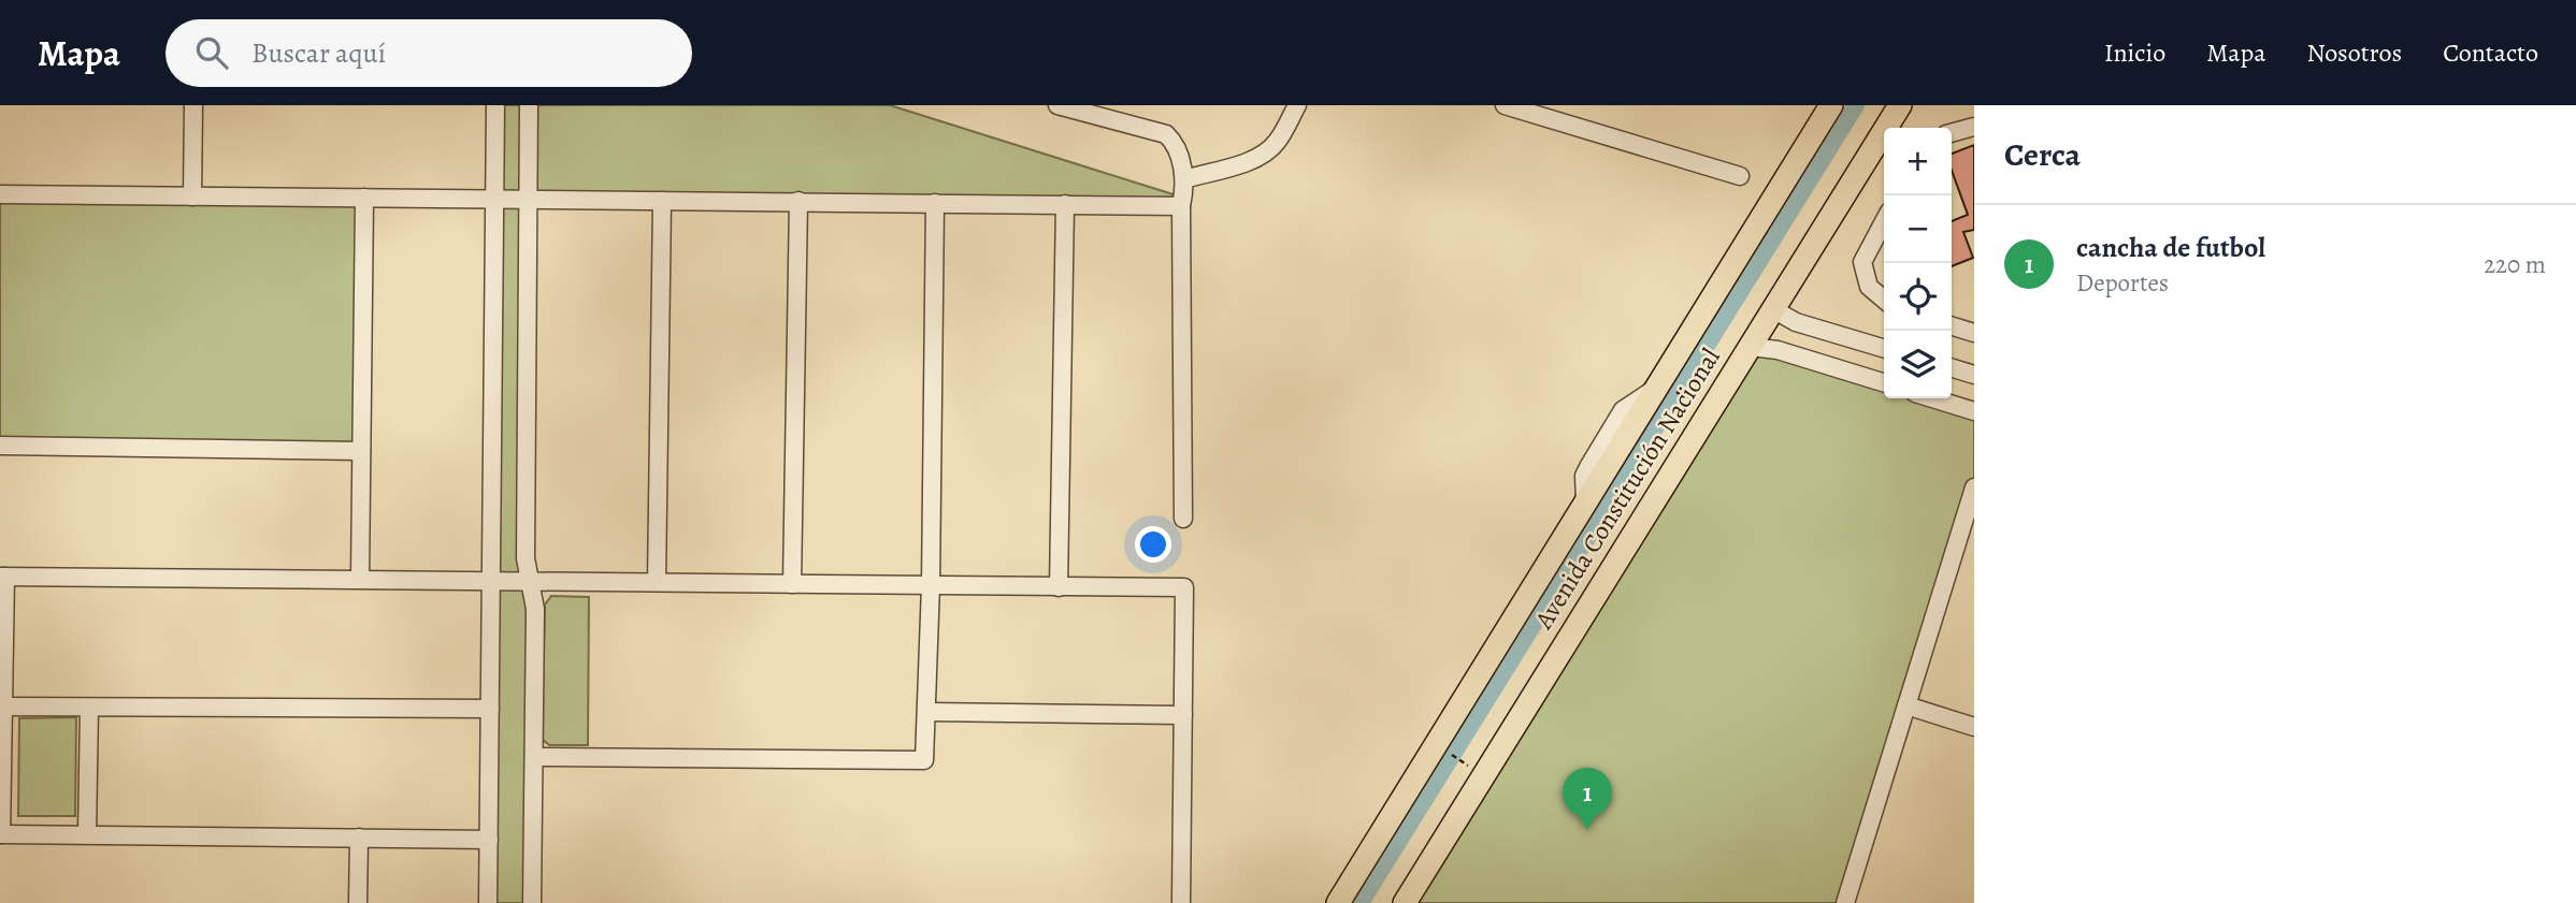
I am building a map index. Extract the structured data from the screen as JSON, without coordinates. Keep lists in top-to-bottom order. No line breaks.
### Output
{"streets":{"main road":["Avenida Constitución Nacional"]},"page":{"header":"Mapa","search":"Buscar aquí","nav":["Inicio","Mapa","Nosotros","Contacto"],"heading":"Cerca","map_buttons":["+","−"],"list":[{"mark":"1","name":"cancha de futbol","note":"Deportes","value":"220 m"}],"pins":"1"}}
